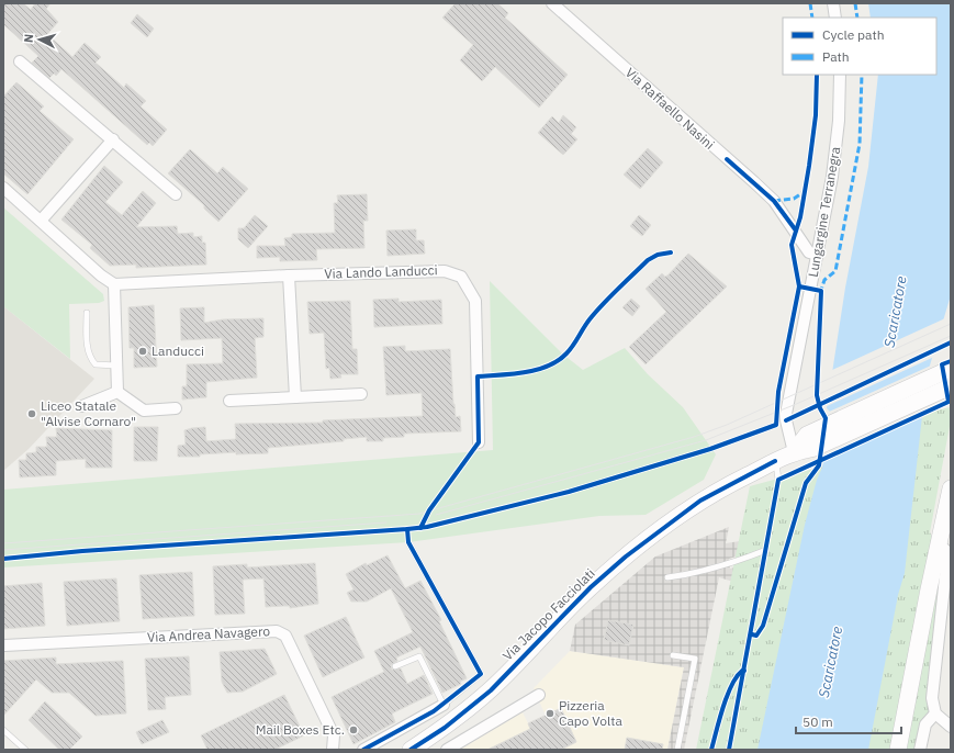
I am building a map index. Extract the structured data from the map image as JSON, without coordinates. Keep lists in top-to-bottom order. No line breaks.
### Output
{"streets":{"main road":["Via Jacopo Facciolati"],"street":["Via Raffaello Nasini","Lungargine Terranegra","Via Lando Landucci","Via Andrea Navagero"]},"crossings":[["Via Raffaello Nasini","Lungargine Terranegra"],["Lungargine Terranegra","Via Jacopo Facciolati"]],"water":["Scaricatore"],"places":["Landucci","Liceo Statale \"Alvise Cornaro\"","Pizzeria Capo Volta","Mail Boxes Etc."],"legend":["Cycle path","Path"],"scale_bar":"50 m","north":"left"}
